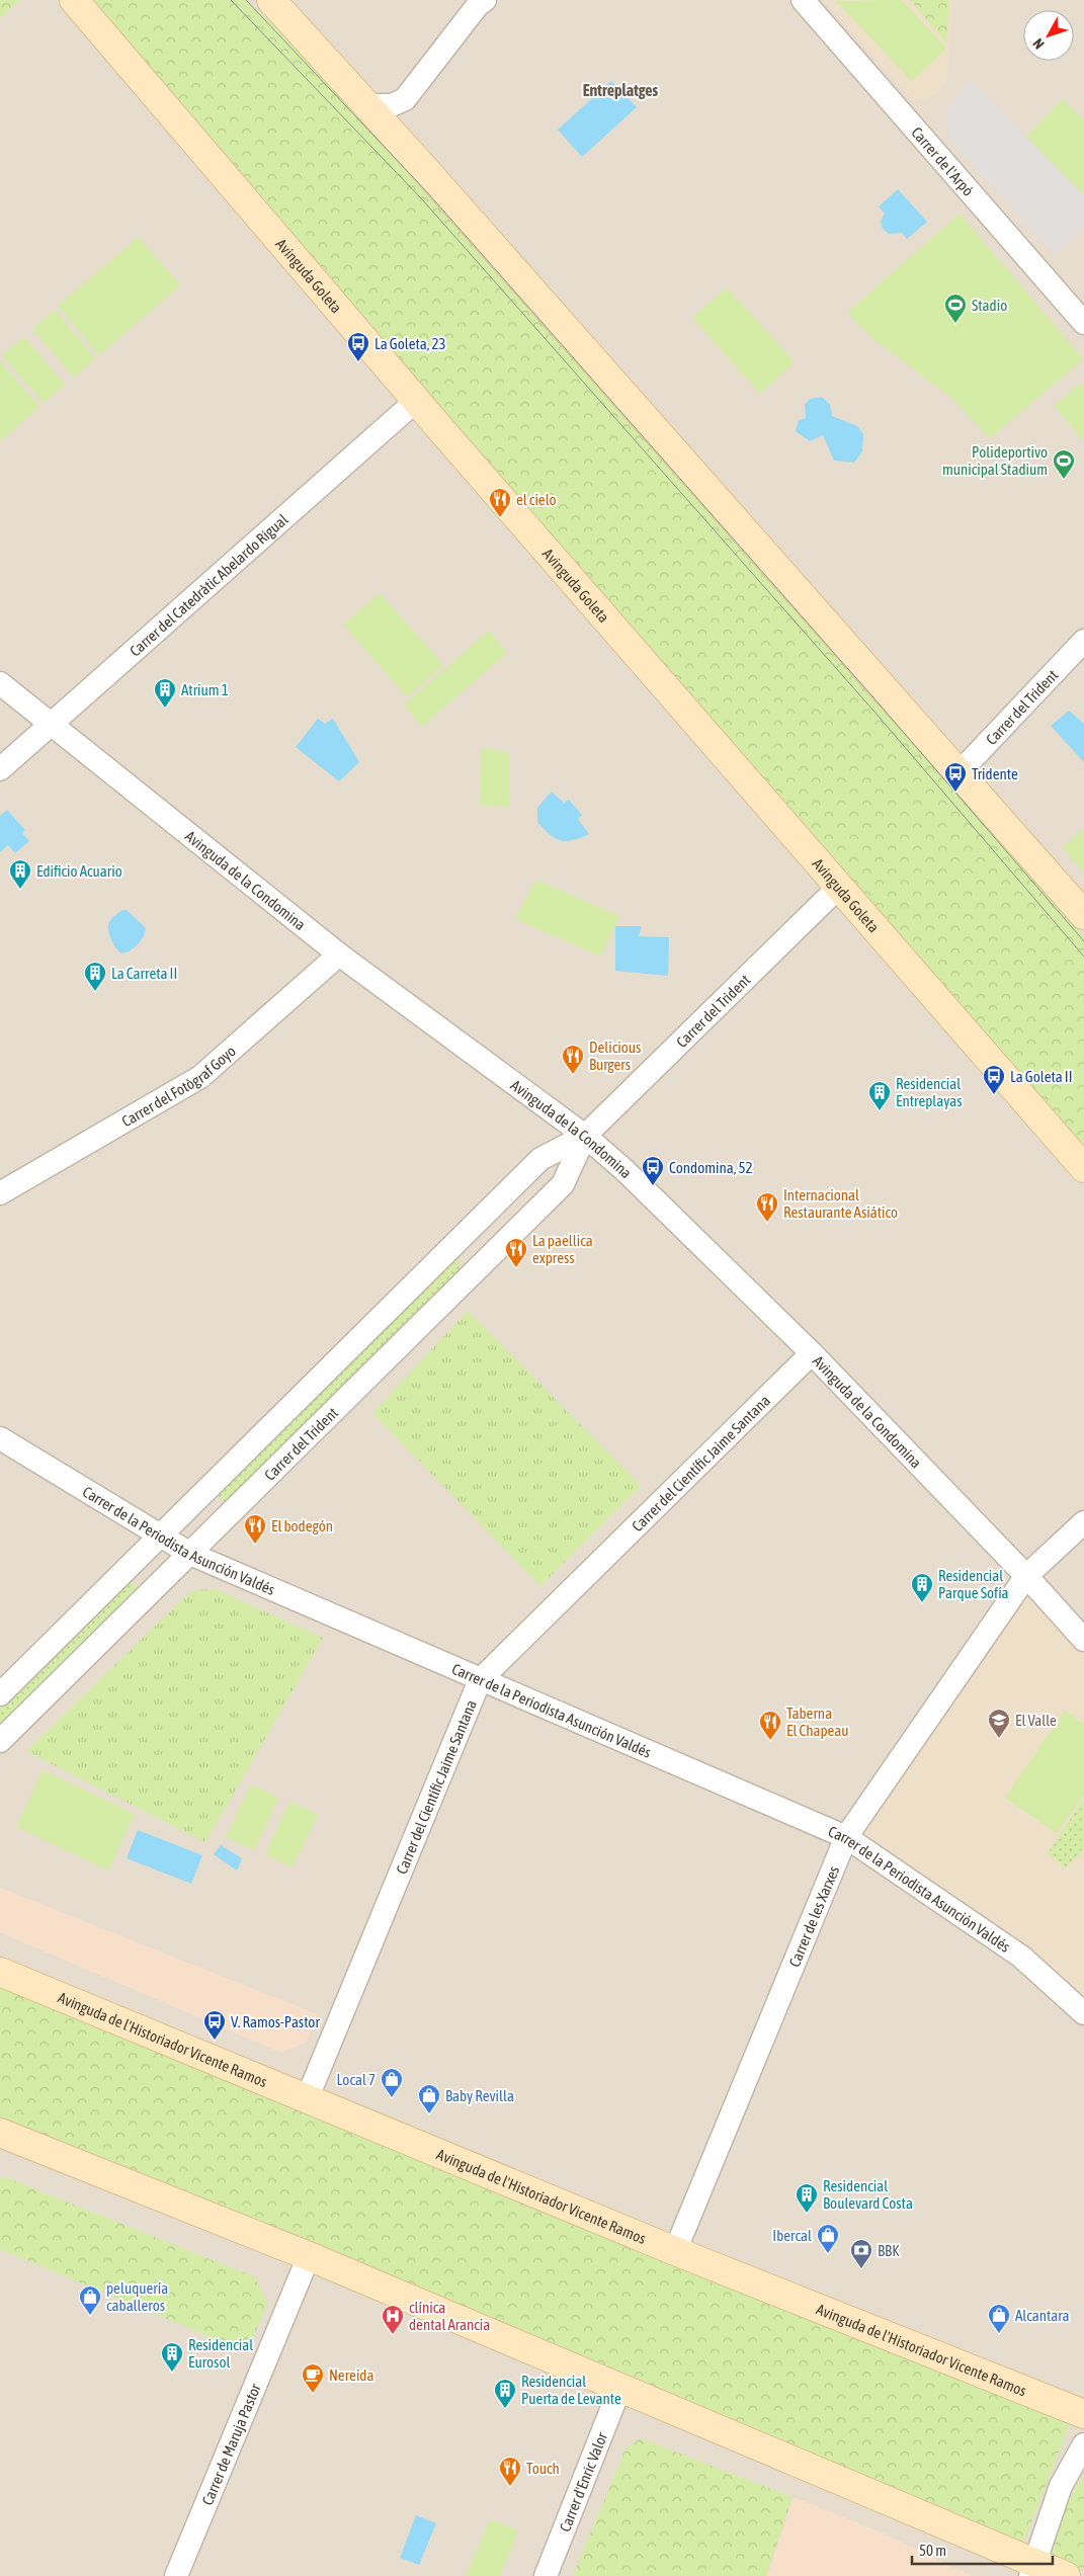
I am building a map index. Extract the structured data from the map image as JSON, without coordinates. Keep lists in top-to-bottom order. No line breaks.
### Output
{"streets":{"main road":["Avinguda Goleta","Avinguda de l'Historiador Vicente Ramos"],"street":["Carrer de l'Arpó","Carrer del Catedràtic Abelardo Rigual","Carrer del Trident","Avinguda de la Condomina","Carrer del Fotògraf Goyo","Carrer del Científic Jaime Santana","Carrer de la Periodista Asunción Valdés","Carrer de les Xarxes","Carrer de Maruja Pastor","Carrer d'Enric Valor"]},"crossings":[["Avinguda Goleta","Carrer del Catedràtic Abelardo Rigual"],["Avinguda Goleta","Carrer del Trident"],["Carrer del Catedràtic Abelardo Rigual","Avinguda de la Condomina"],["Carrer del Trident","Avinguda de la Condomina"],["Carrer del Trident","Carrer de la Periodista Asunción Valdés"],["Avinguda de la Condomina","Carrer del Fotògraf Goyo"],["Avinguda de la Condomina","Carrer del Científic Jaime Santana"],["Avinguda de la Condomina","Carrer de les Xarxes"],["Carrer del Científic Jaime Santana","Carrer de la Periodista Asunción Valdés"],["Carrer del Científic Jaime Santana","Avinguda de l'Historiador Vicente Ramos"],["Carrer de la Periodista Asunción Valdés","Carrer de les Xarxes"],["Carrer de les Xarxes","Avinguda de l'Historiador Vicente Ramos"]],"districts":["Entreplatges"],"places":{"sports":["Stadio","Polideportivo municipal Stadium"],"bus stop":["La Goleta, 23","Tridente","La Goleta II","Condomina, 52","V. Ramos-Pastor"],"restaurant":["el cielo","Delicious Burgers","Internacional Restaurante Asiático","La paellica express","El bodegón","Taberna El Chapeau","Touch"],"building":["Atrium 1","Edificio Acuario","La Carreta II","Residencial Entreplayas","Residencial Parque Sofía","Residencial Boulevard Costa","Residencial Eurosol","Residencial Puerta de Levante"],"school or university":["El Valle"],"shop":["Local 7","Baby Revilla","Ibercal","peluquería caballeros","Alcantara"],"bank":["BBK"],"hospital":["clínica dental Arancia"],"cafe":["Nereida"]},"scale_bar":"50 m","north":"bottom left"}
